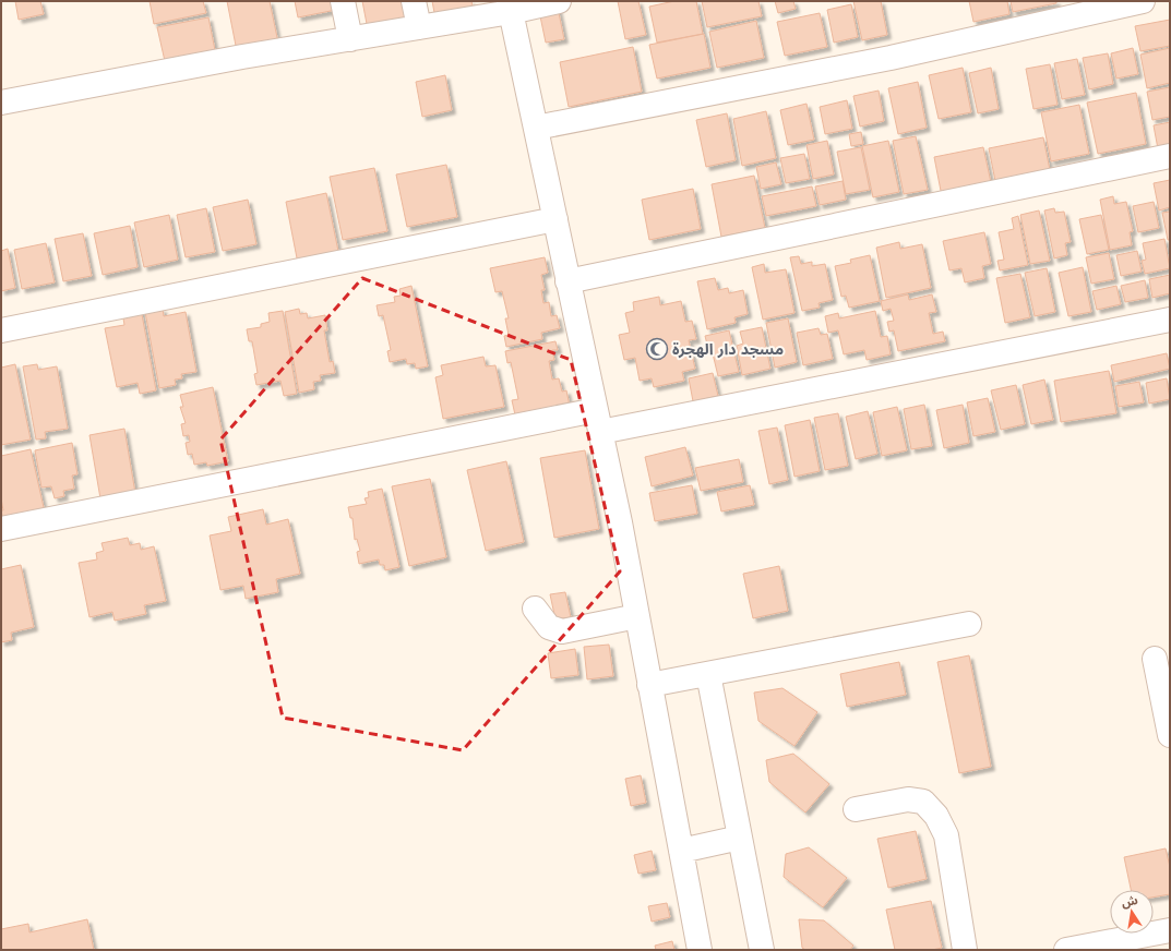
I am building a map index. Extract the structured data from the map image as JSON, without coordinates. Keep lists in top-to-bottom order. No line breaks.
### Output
{"places":{"mosque":["مسجد دار الهجرة"]},"north":"top"}
